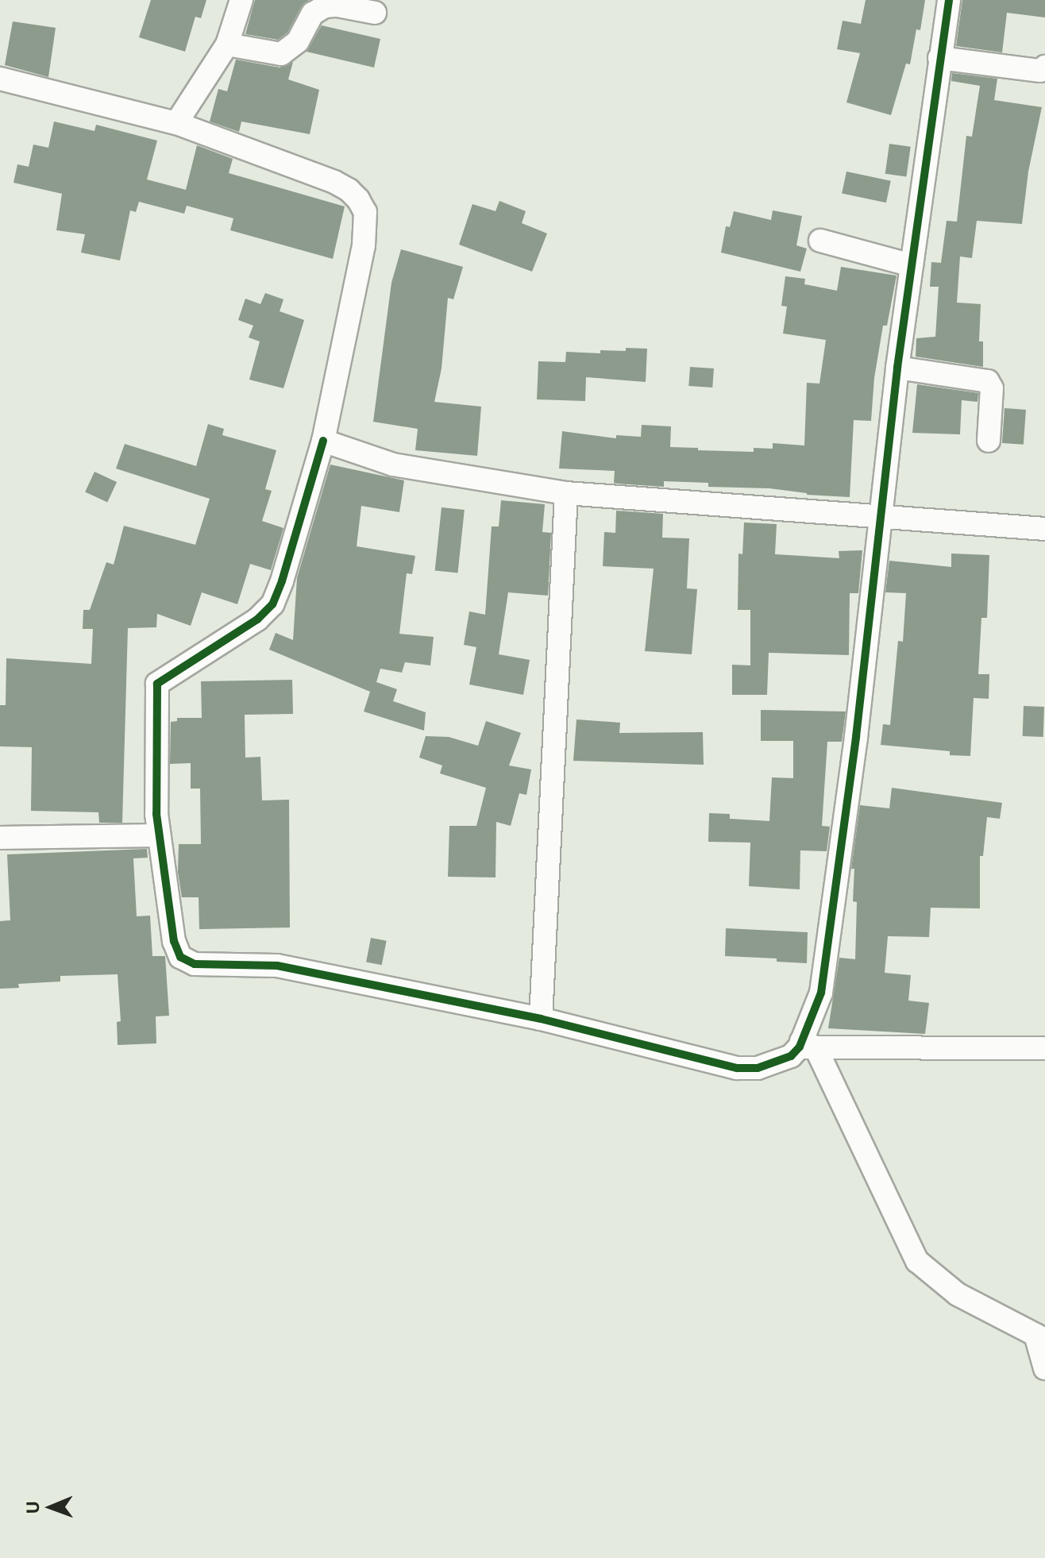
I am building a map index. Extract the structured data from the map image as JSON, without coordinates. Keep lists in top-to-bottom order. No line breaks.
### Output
{"north":"left"}
